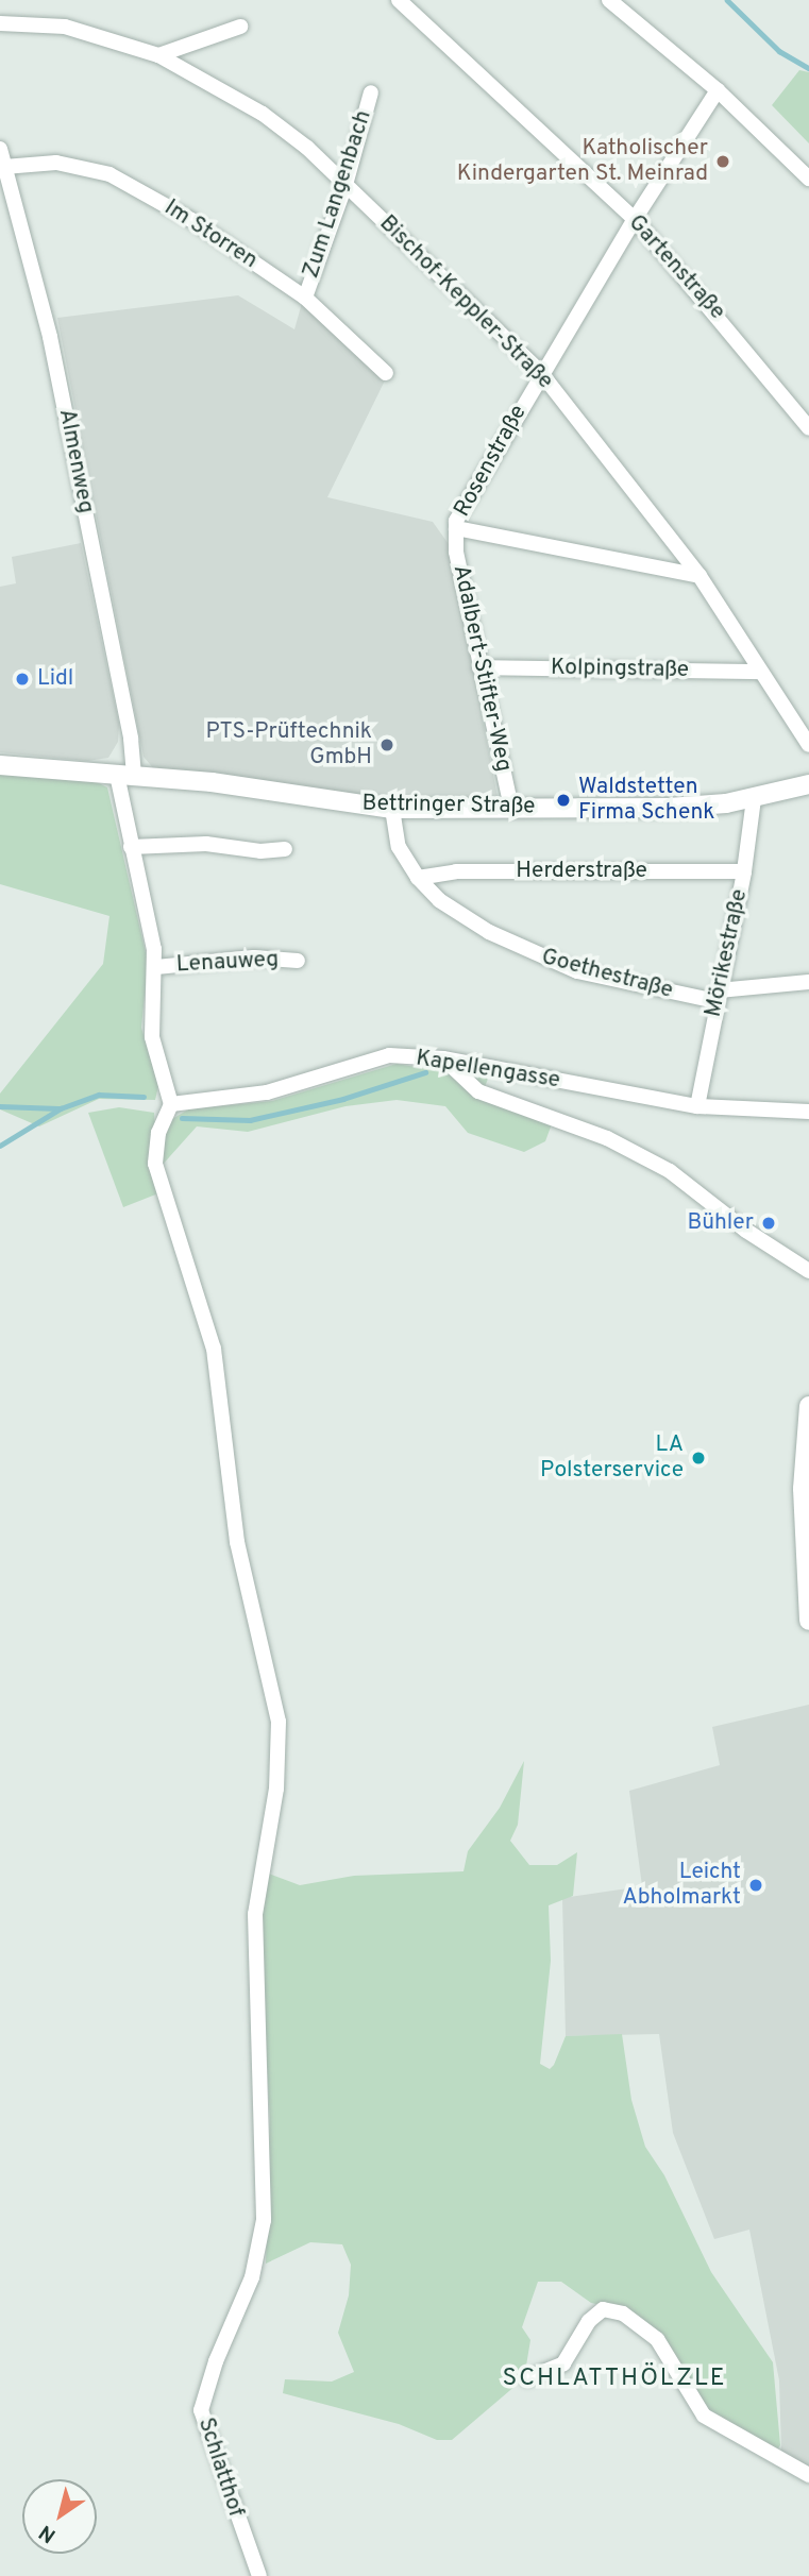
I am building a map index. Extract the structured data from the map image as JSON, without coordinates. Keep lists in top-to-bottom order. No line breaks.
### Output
{"streets":{"street":["Zum Langenbach","Im Storren","Gartenstraße","Bischof-Keppler-Straße","Almenweg","Rosenstraße","Adalbert-Stifter-Weg","Kolpingstraße","Bettringer Straße","Herderstraße","Mörikestraße","Lenauweg","Goethestraße","Kapellengasse","Schlatthof"]},"crossings":[["Zum Langenbach","Im Storren"],["Zum Langenbach","Bischof-Keppler-Straße"],["Im Storren","Almenweg"],["Gartenstraße","Rosenstraße"],["Bischof-Keppler-Straße","Rosenstraße"],["Bischof-Keppler-Straße","Kolpingstraße"],["Almenweg","Bettringer Straße"],["Almenweg","Lenauweg"],["Almenweg","Kapellengasse"],["Almenweg","Schlatthof"],["Rosenstraße","Adalbert-Stifter-Weg"],["Adalbert-Stifter-Weg","Kolpingstraße"],["Adalbert-Stifter-Weg","Bettringer Straße"],["Bettringer Straße","Mörikestraße"],["Bettringer Straße","Goethestraße"],["Herderstraße","Mörikestraße"],["Herderstraße","Goethestraße"],["Mörikestraße","Goethestraße"],["Mörikestraße","Kapellengasse"],["Kapellengasse","Schlatthof"]],"districts":["SCHLATTHÖLZLE"],"places":["Katholischer Kindergarten St. Meinrad","Lidl","PTS-Prüftechnik GmbH","Waldstetten Firma Schenk","Bühler","LA Polsterservice","Leicht Abholmarkt"],"north":"bottom left"}
